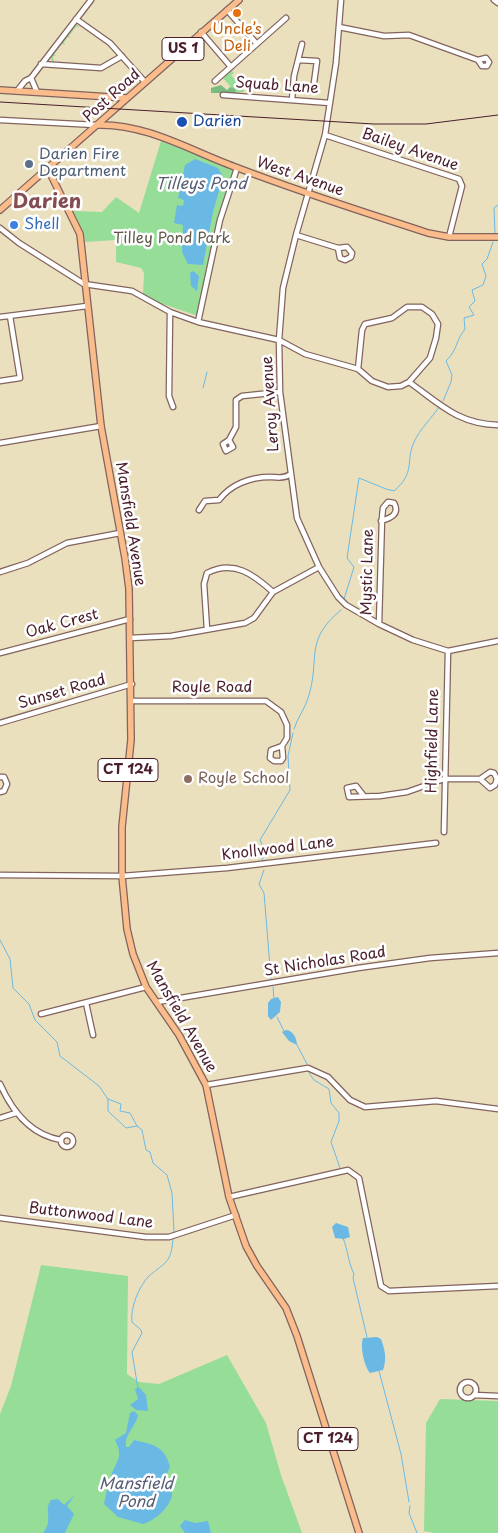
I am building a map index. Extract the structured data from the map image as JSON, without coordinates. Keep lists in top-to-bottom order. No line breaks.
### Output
{"streets":{"main road":["US 1","Post Road","West Avenue","Mansfield Avenue","CT 124"],"street":["Squab Lane","Bailey Avenue","Leroy Avenue","Mystic Lane","Oak Crest","Royle Road","Sunset Road","Highfield Lane","Knollwood Lane","St Nicholas Road","Buttonwood Lane"]},"crossings":[["Squab Lane","Leroy Avenue"],["Post Road","West Avenue"],["Post Road","Mansfield Avenue"],["Bailey Avenue","West Avenue"],["Bailey Avenue","Leroy Avenue"],["West Avenue","Leroy Avenue"],["Leroy Avenue","Mystic Lane"],["Leroy Avenue","Highfield Lane"],["Mansfield Avenue","Oak Crest"],["Mansfield Avenue","Royle Road"],["Mansfield Avenue","Sunset Road"],["Mansfield Avenue","Knollwood Lane"],["Mansfield Avenue","St Nicholas Road"],["Mansfield Avenue","Buttonwood Lane"]],"districts":["Darien"],"water":["Tilleys Pond","Mansfield Pond"],"parks":["Tilley Pond Park"],"places":["Uncle’s Deli","Darien","Darien Fire Department","Shell","Royle School"]}
